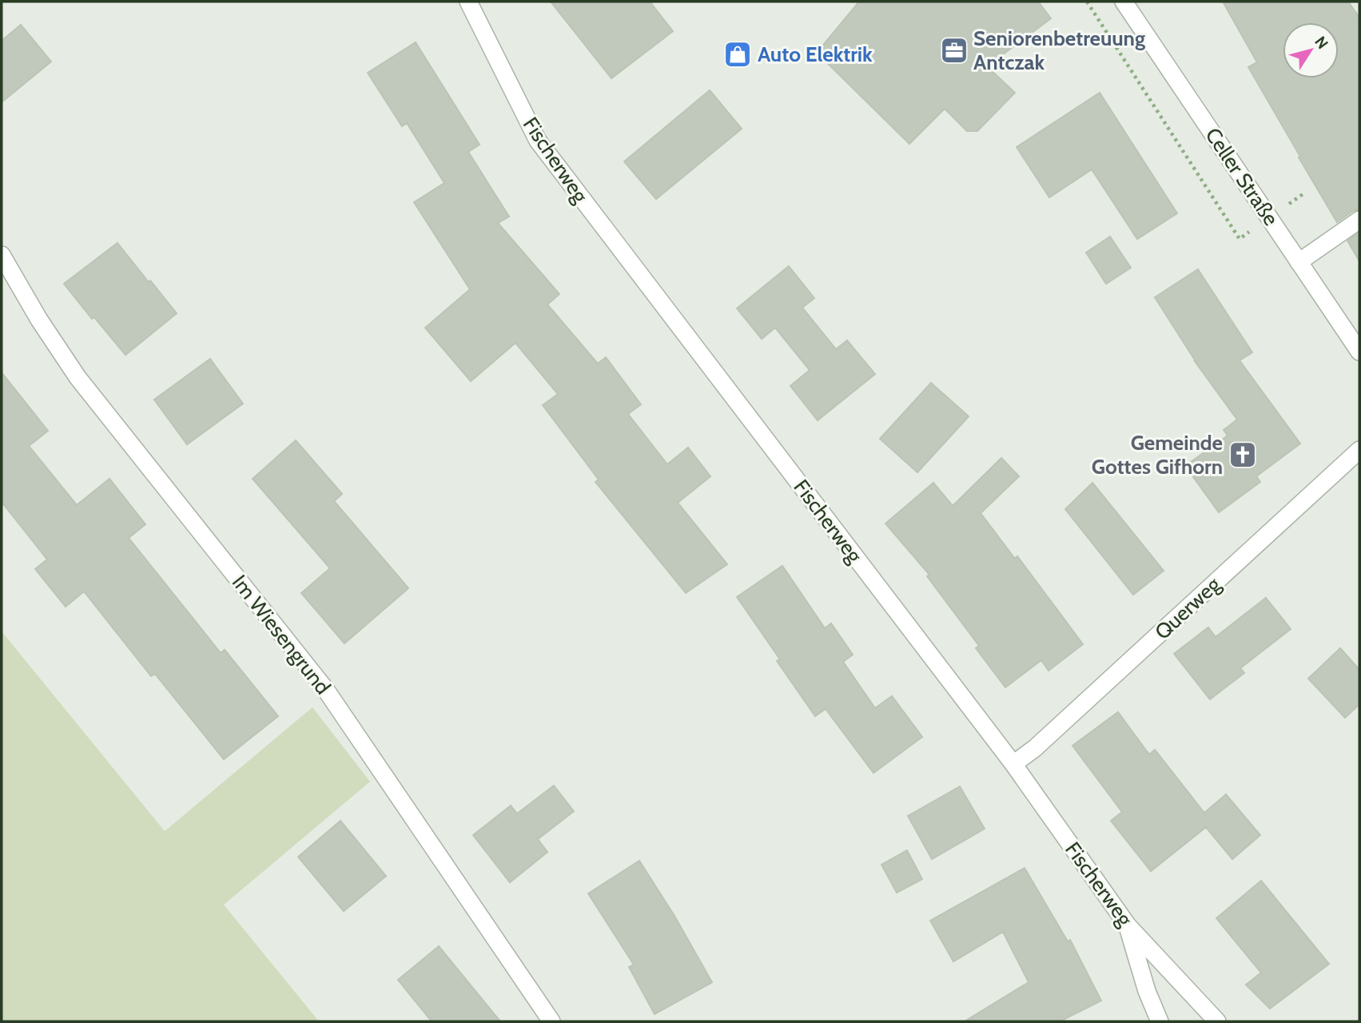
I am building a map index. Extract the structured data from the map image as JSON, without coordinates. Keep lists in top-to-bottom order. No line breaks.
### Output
{"streets":{"street":["Fischerweg","Celler Straße","Querweg","Im Wiesengrund"]},"crossings":[["Fischerweg","Querweg"]],"places":{"office":["Seniorenbetreuung Antczak"],"shop":["Auto Elektrik"],"church":["Gemeinde Gottes Gifhorn"]},"north":"top right"}
